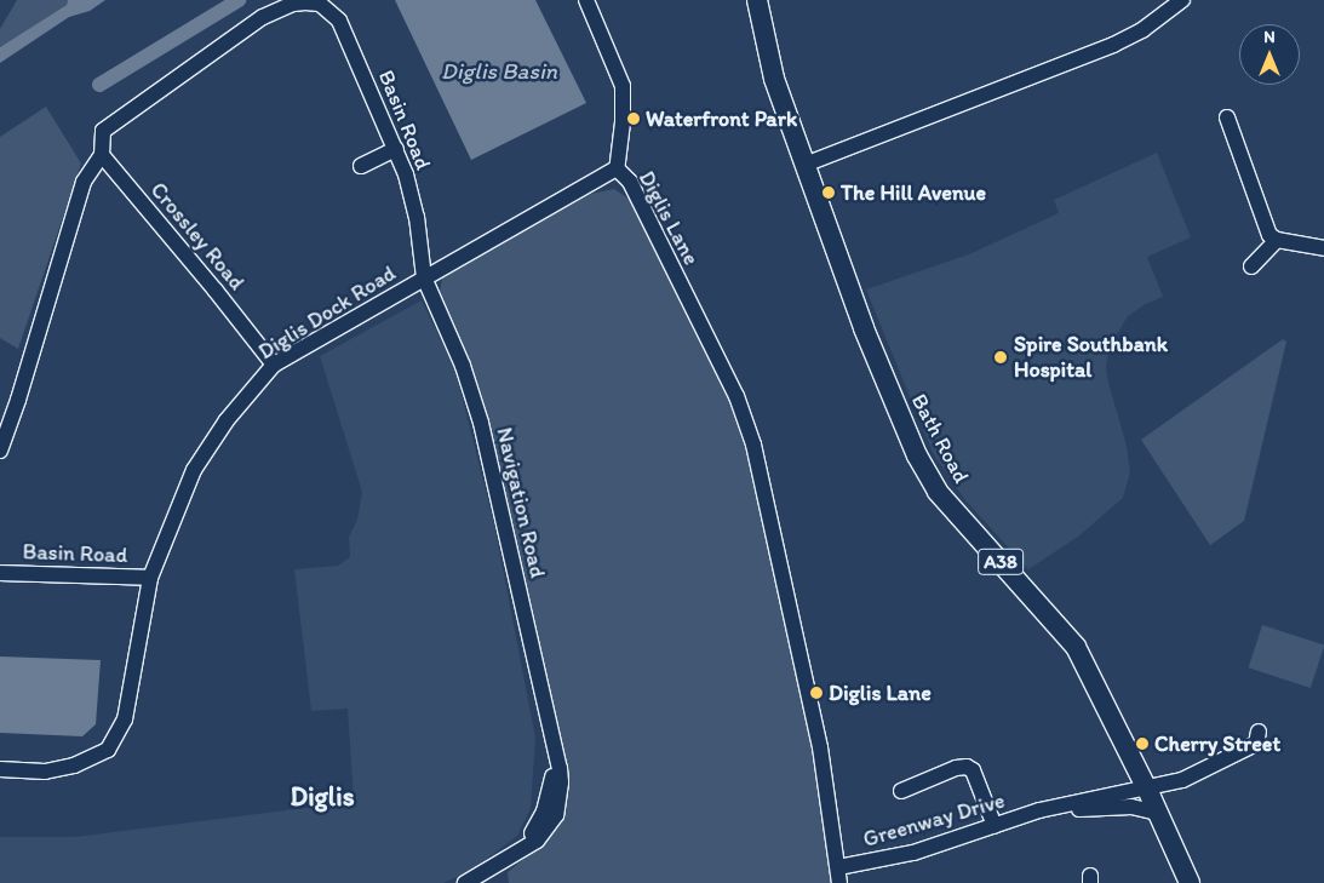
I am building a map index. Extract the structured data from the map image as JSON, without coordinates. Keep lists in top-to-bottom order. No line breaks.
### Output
{"streets":{"main road":["Bath Road","A38"],"street":["Basin Road","Diglis Lane","Crossley Road","Diglis Dock Road","Navigation Road","Greenway Drive"]},"crossings":[["Basin Road","Crossley Road"],["Basin Road","Diglis Dock Road"],["Basin Road","Navigation Road"],["Diglis Lane","Diglis Dock Road"],["Diglis Lane","Greenway Drive"],["Crossley Road","Diglis Dock Road"],["Diglis Dock Road","Navigation Road"],["Bath Road","Greenway Drive"]],"districts":["Diglis"],"water":["Diglis Basin"],"places":["Waterfront Park","The Hill Avenue","Spire Southbank Hospital","Diglis Lane","Cherry Street"],"north":"top"}
